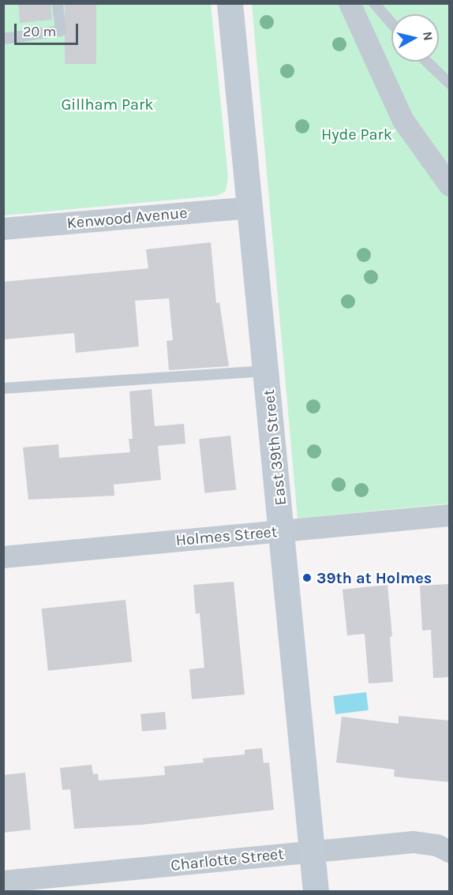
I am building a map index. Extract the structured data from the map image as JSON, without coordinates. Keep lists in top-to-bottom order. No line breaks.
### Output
{"streets":{"main road":["East 39th Street"],"street":["Kenwood Avenue","Holmes Street","Charlotte Street"]},"crossings":[["Kenwood Avenue","East 39th Street"],["East 39th Street","Holmes Street"],["East 39th Street","Charlotte Street"]],"parks":["Gillham Park","Hyde Park"],"places":["39th at Holmes"],"scale_bar":"20 m","north":"right"}
